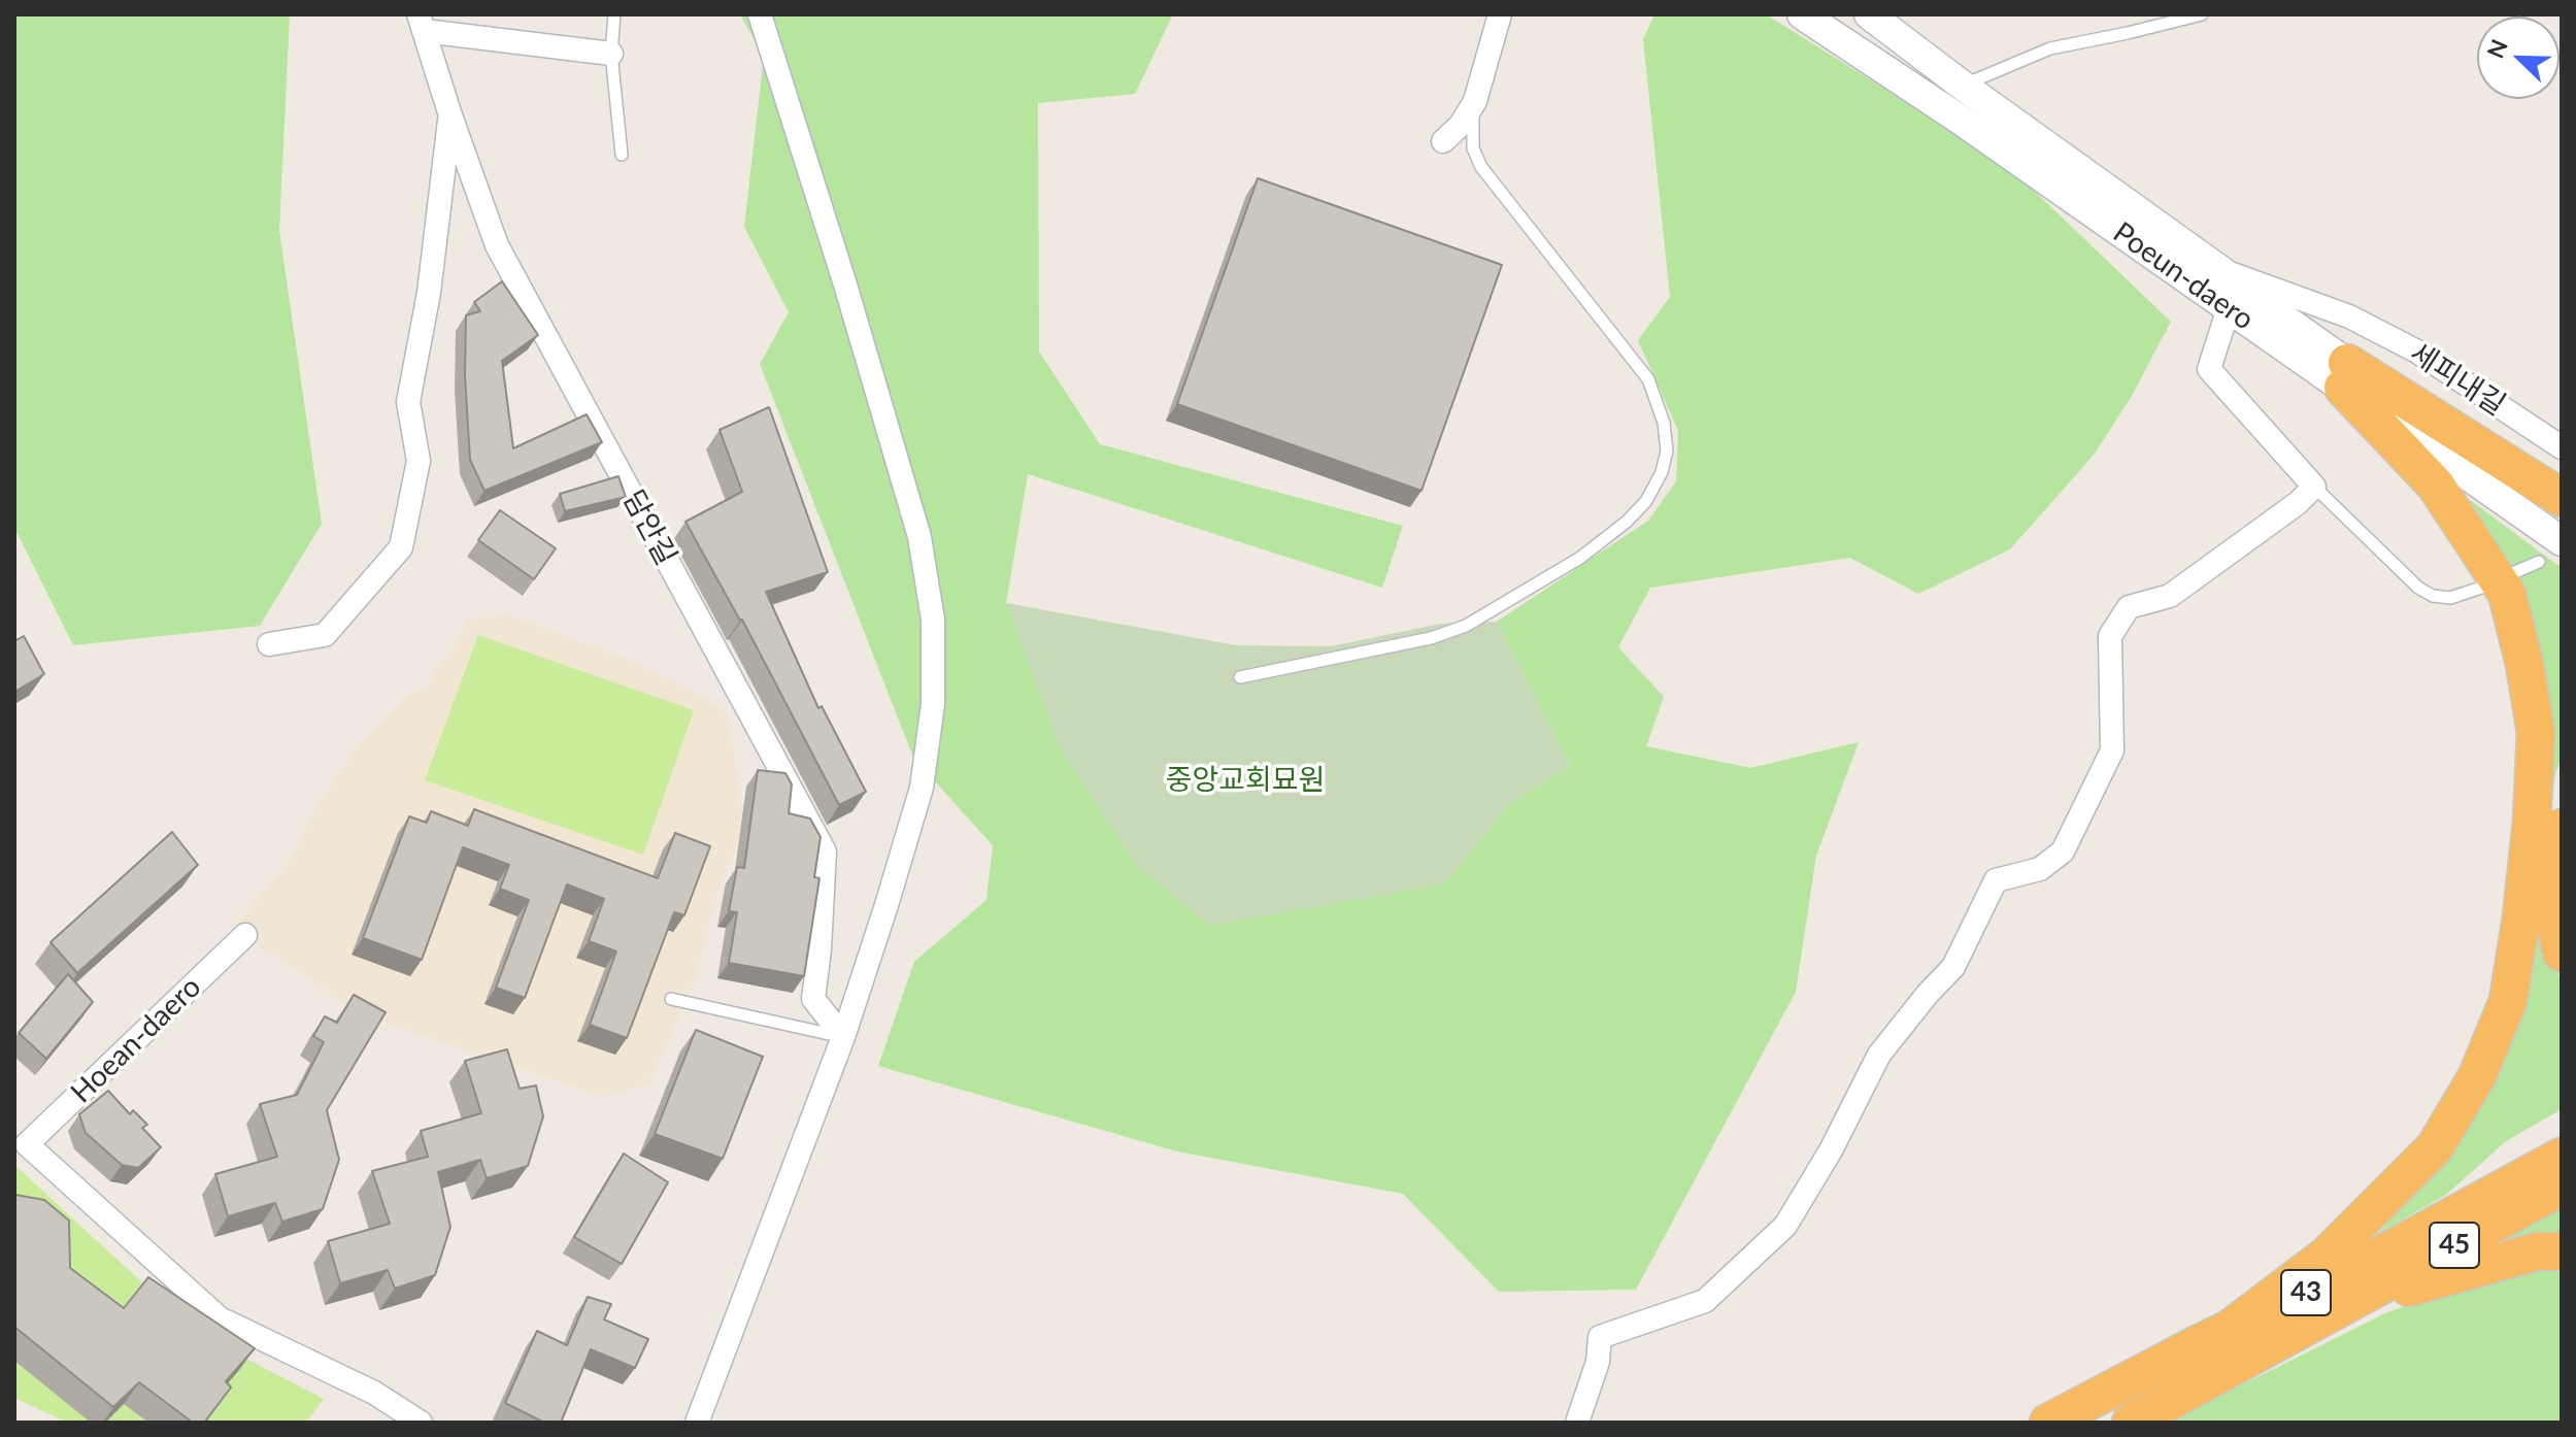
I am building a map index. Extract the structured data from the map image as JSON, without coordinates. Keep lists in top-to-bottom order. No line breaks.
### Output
{"streets":{"highway":["45","43"],"street":["Poeun-daero","세피내길","담안길","Hoean-daero"]},"crossings":[["Poeun-daero","세피내길"],["45","43"]],"parks":["중앙교회묘원"],"north":"top left"}
